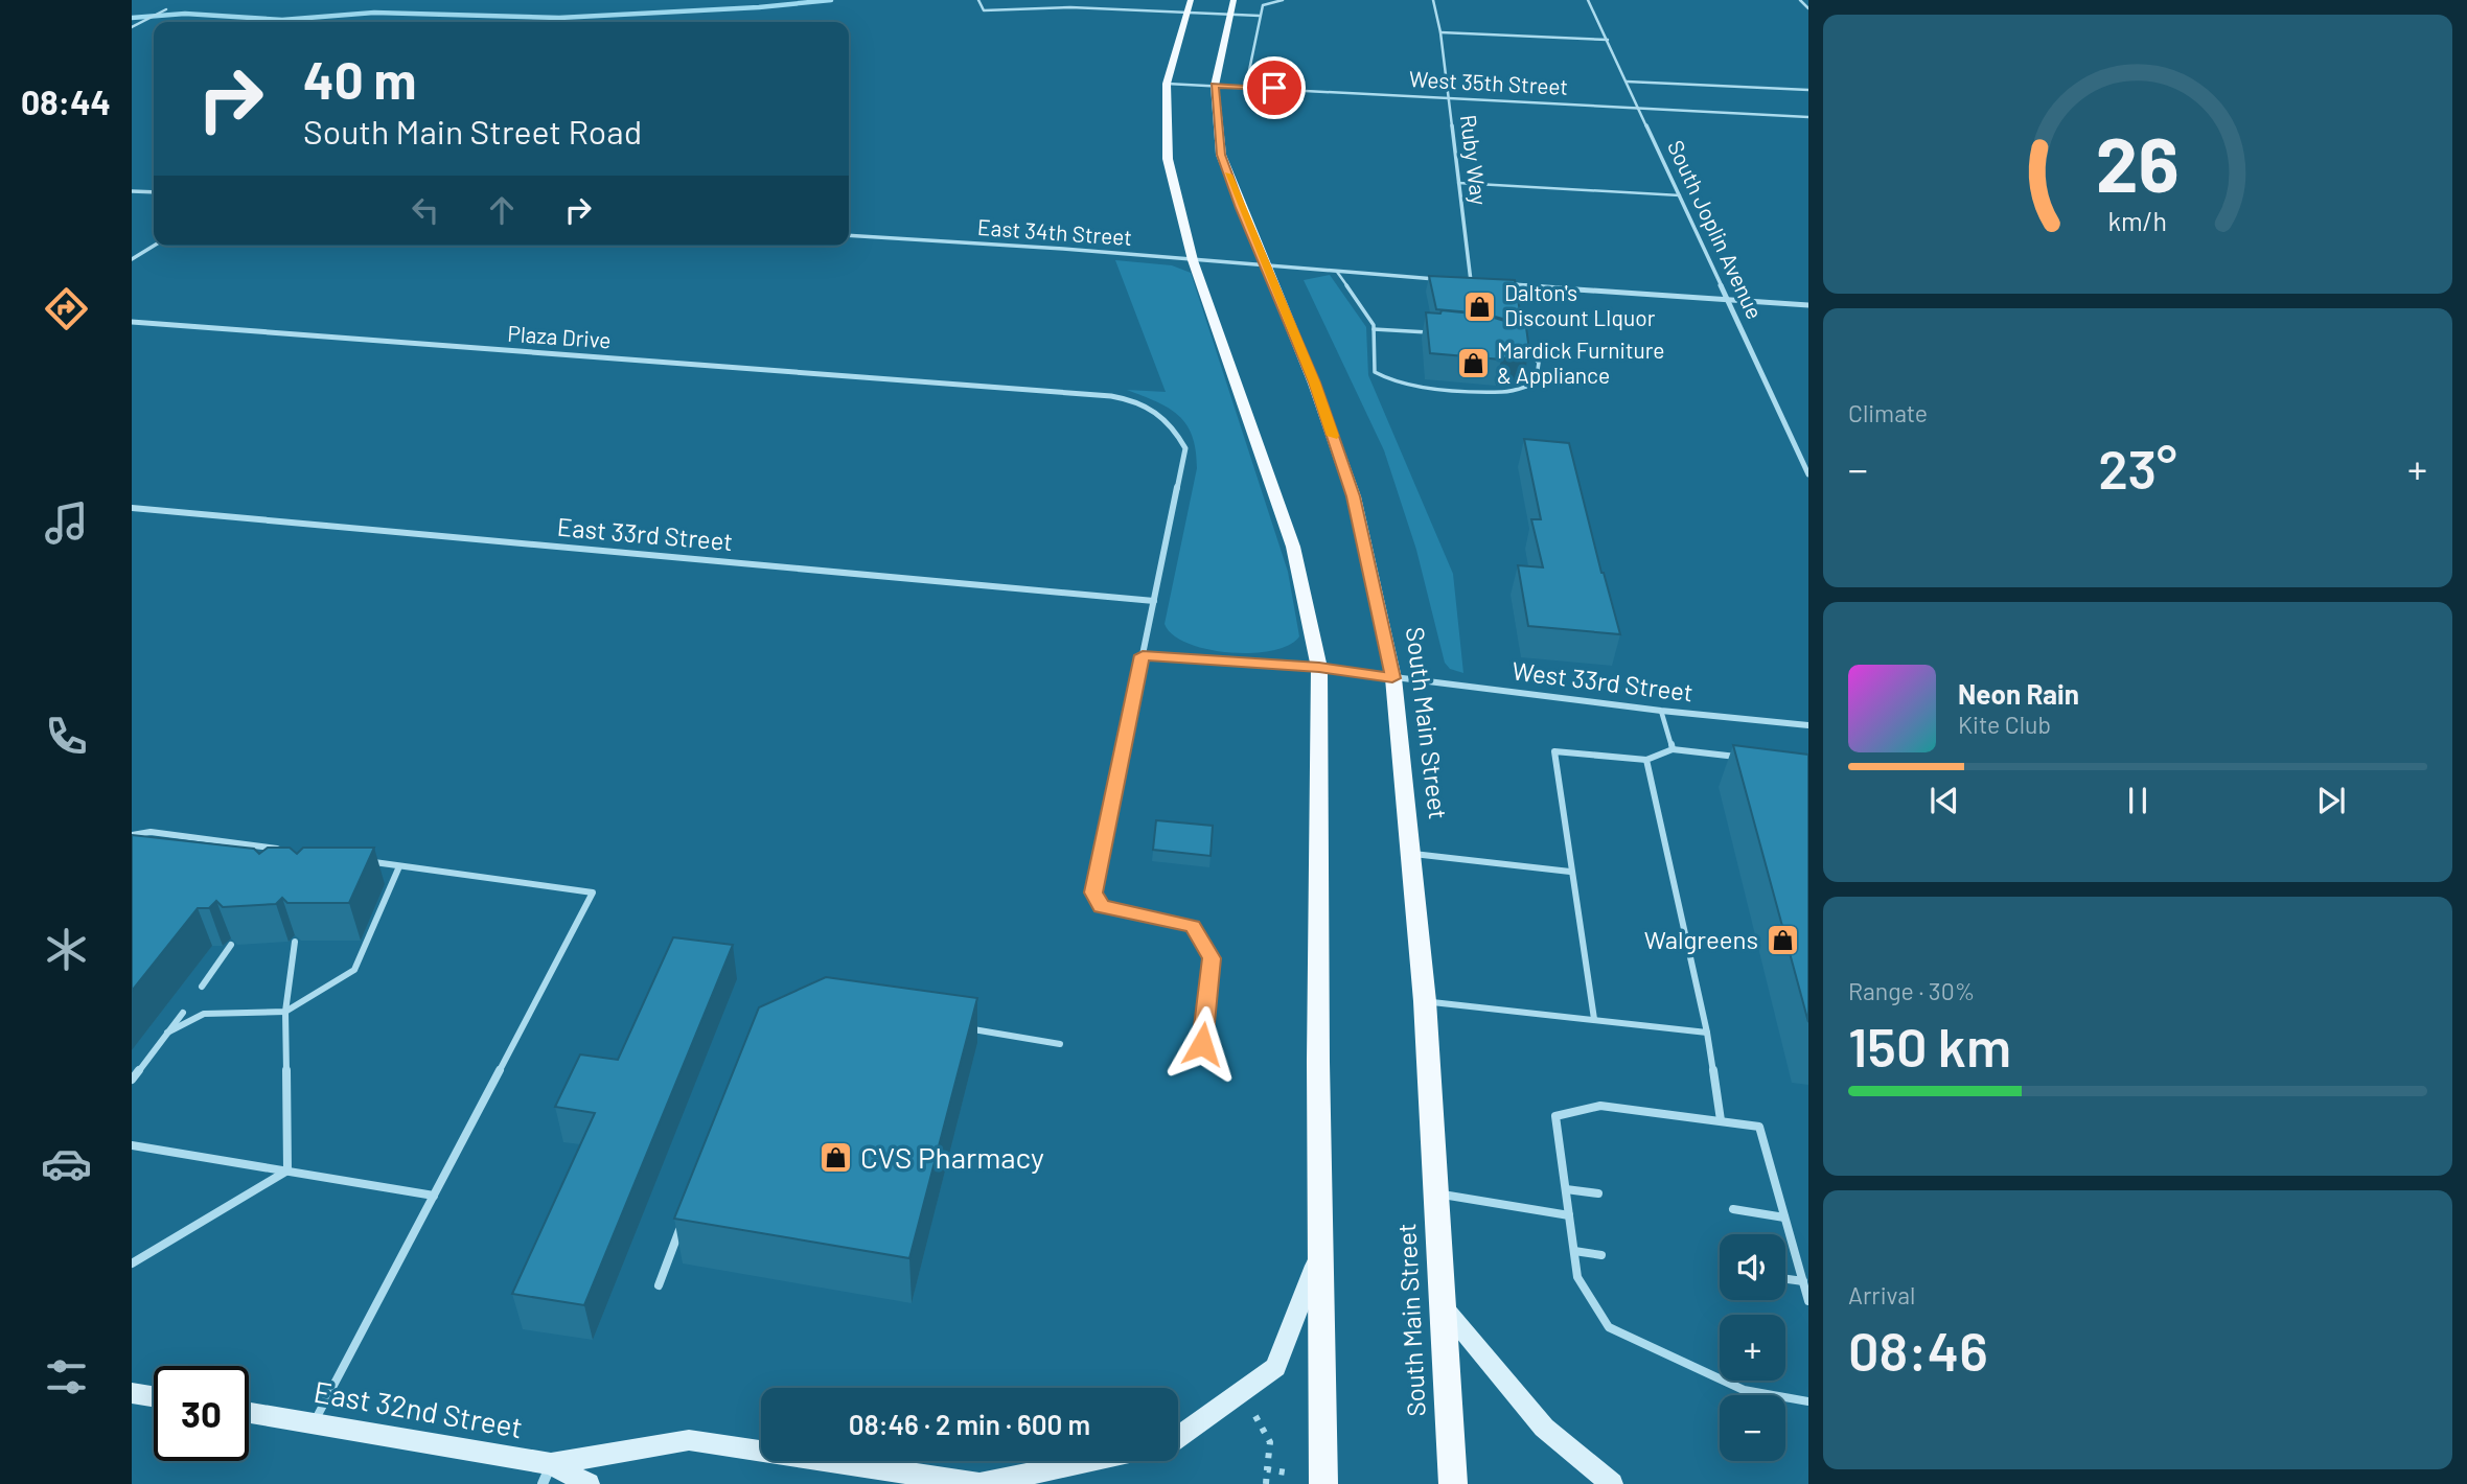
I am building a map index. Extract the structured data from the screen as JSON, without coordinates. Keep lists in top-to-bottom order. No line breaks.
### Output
{"streets":{"main road":["South Main Street","East 32nd Street"],"street":["West 35th Street","Ruby Way","South Joplin Avenue","East 34th Street","Plaza Drive","East 33rd Street","West 33rd Street"]},"crossings":[["West 35th Street","Ruby Way"],["West 35th Street","South Joplin Avenue"],["West 35th Street","South Main Street"],["East 34th Street","South Main Street"],["Plaza Drive","East 33rd Street"],["West 33rd Street","South Main Street"]],"places":{"shop":["Dalton's Discount LIquor","Mardick Furniture & Appliance","Walgreens","CVS Pharmacy"]},"page":{"tabs":"08:44","turn":["40 m","South Main Street Road"],"tile":["Climate",["Range · 30%","150 km"],["Arrival","08:46"]],"heat":["−","23°","+"],"song":["Neon Rain","Kite Club"],"map_buttons":["+","−"],"limit":"30","trip":"08:46 · 2 min · 600 m","gauge":["26","km/h"]}}
